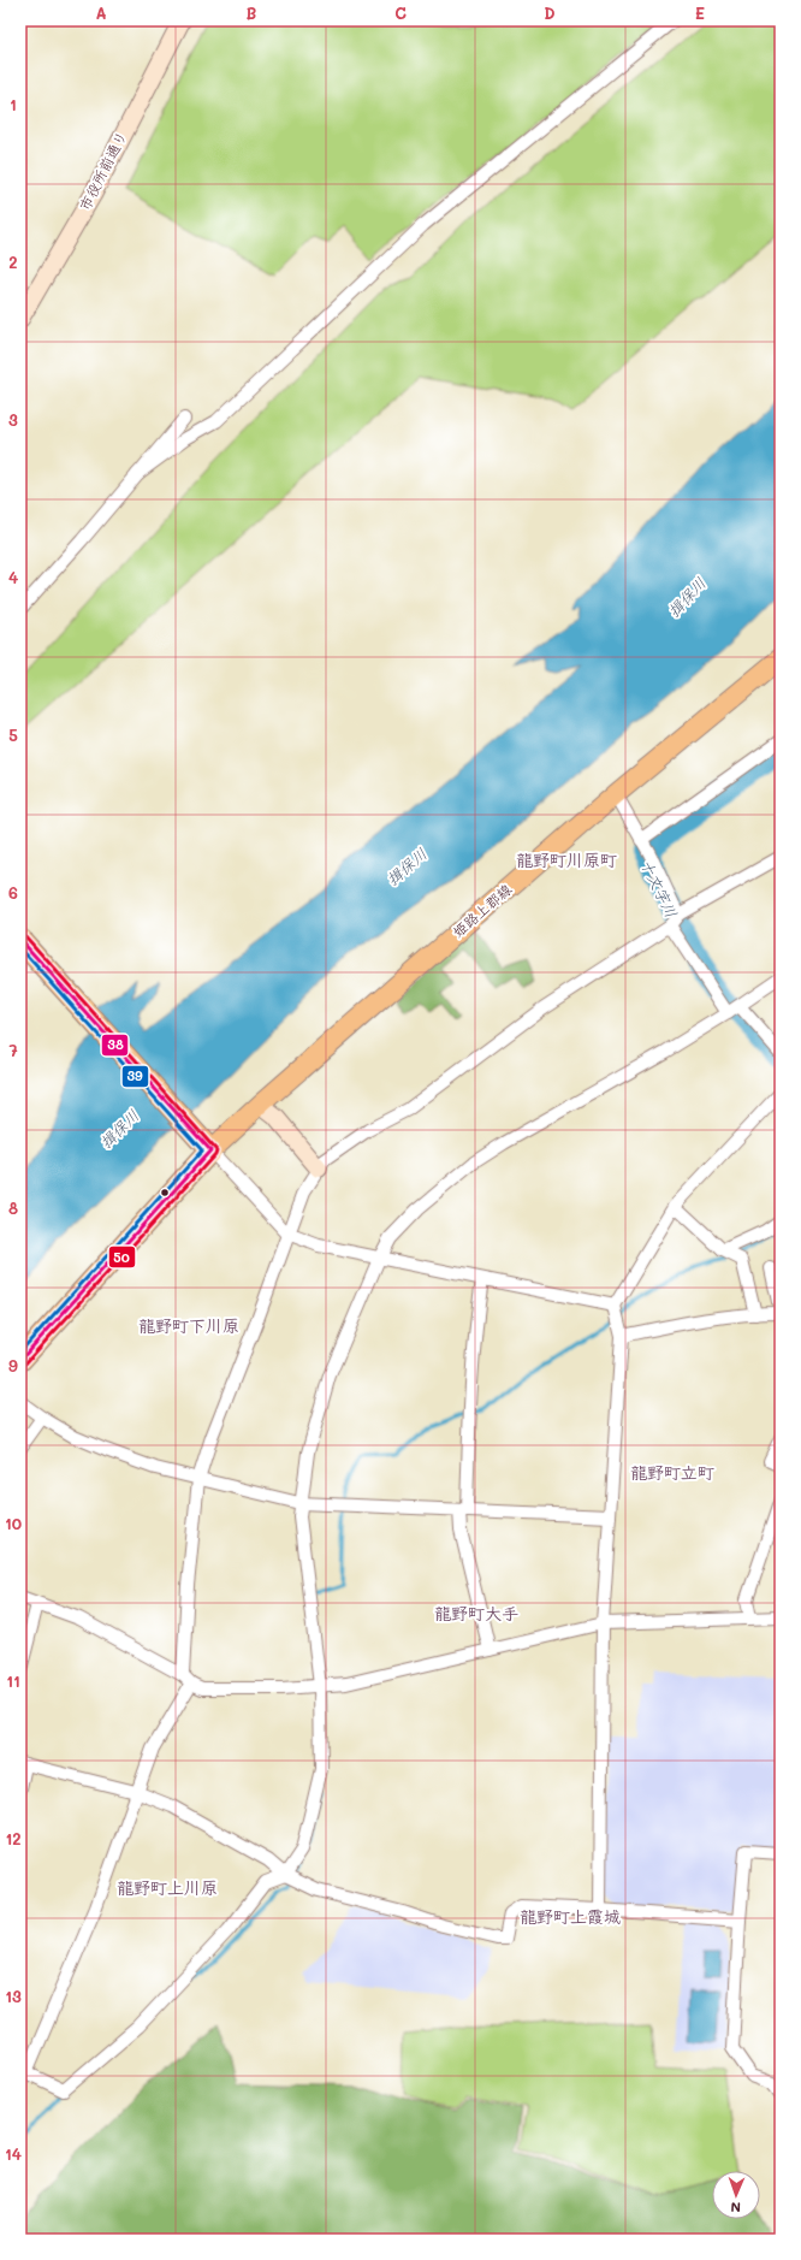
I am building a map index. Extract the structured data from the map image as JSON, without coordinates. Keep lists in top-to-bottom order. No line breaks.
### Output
{"streets":{"main road":["姫路上郡線"],"street":["市役所前通り"]},"districts":["龍野町川原町","龍野町下川原","龍野町立町","龍野町大手","龍野町上川原","龍野町上霞城"],"water":["揖保川","十文字川"],"lines":["transit line 50","transit line 38","transit line 39"],"north":"bottom","grid":{"columns":["A","B","C","D","E"],"rows":["1","2","3","4","5","6","7","8","9","10","11","12","13","14"]}}
